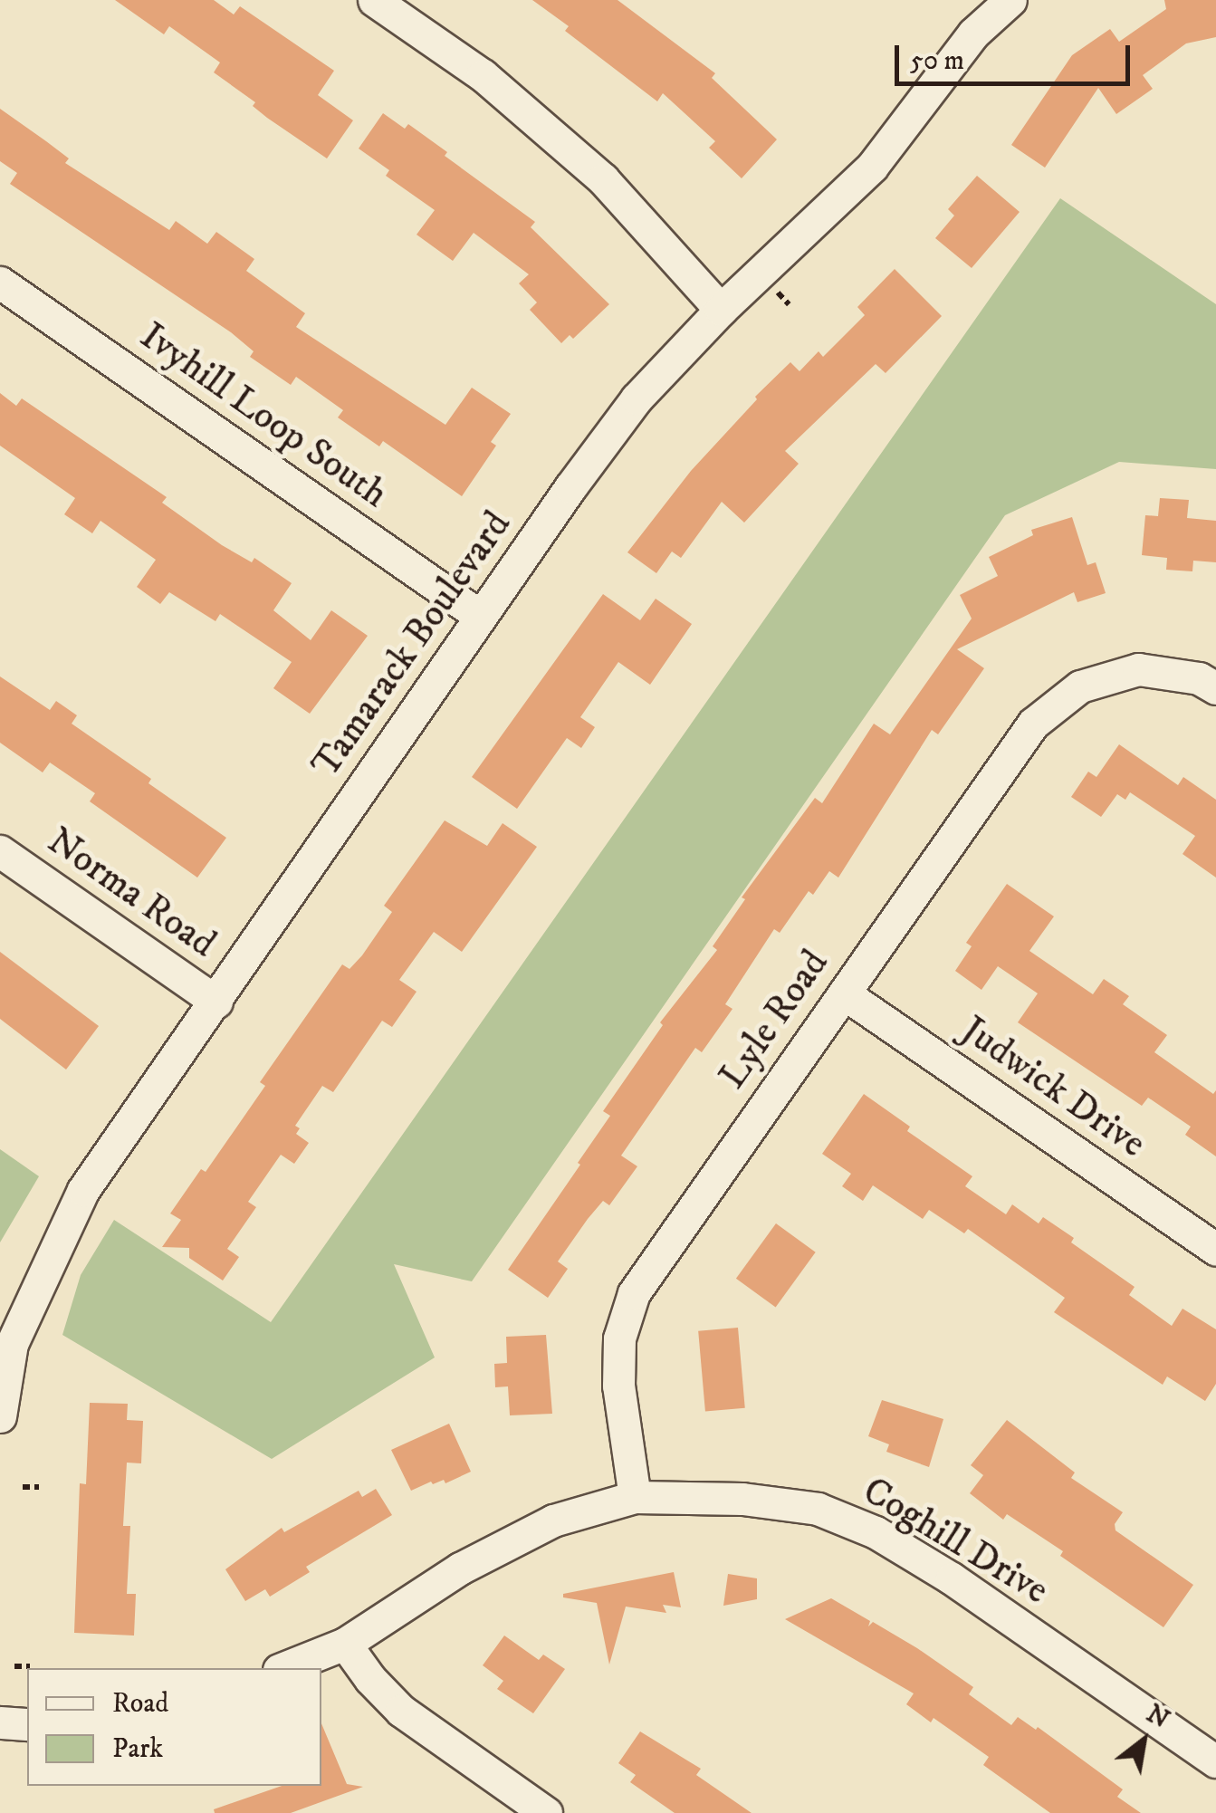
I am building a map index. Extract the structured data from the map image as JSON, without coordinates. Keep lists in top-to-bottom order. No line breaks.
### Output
{"streets":{"street":["Ivyhill Loop South","Tamarack Boulevard","Norma Road","Lyle Road","Judwick Drive","Coghill Drive"]},"crossings":[["Ivyhill Loop South","Tamarack Boulevard"],["Tamarack Boulevard","Norma Road"],["Lyle Road","Judwick Drive"],["Lyle Road","Coghill Drive"]],"legend":["Road","Park"],"scale_bar":"50 m","north":"top right"}
